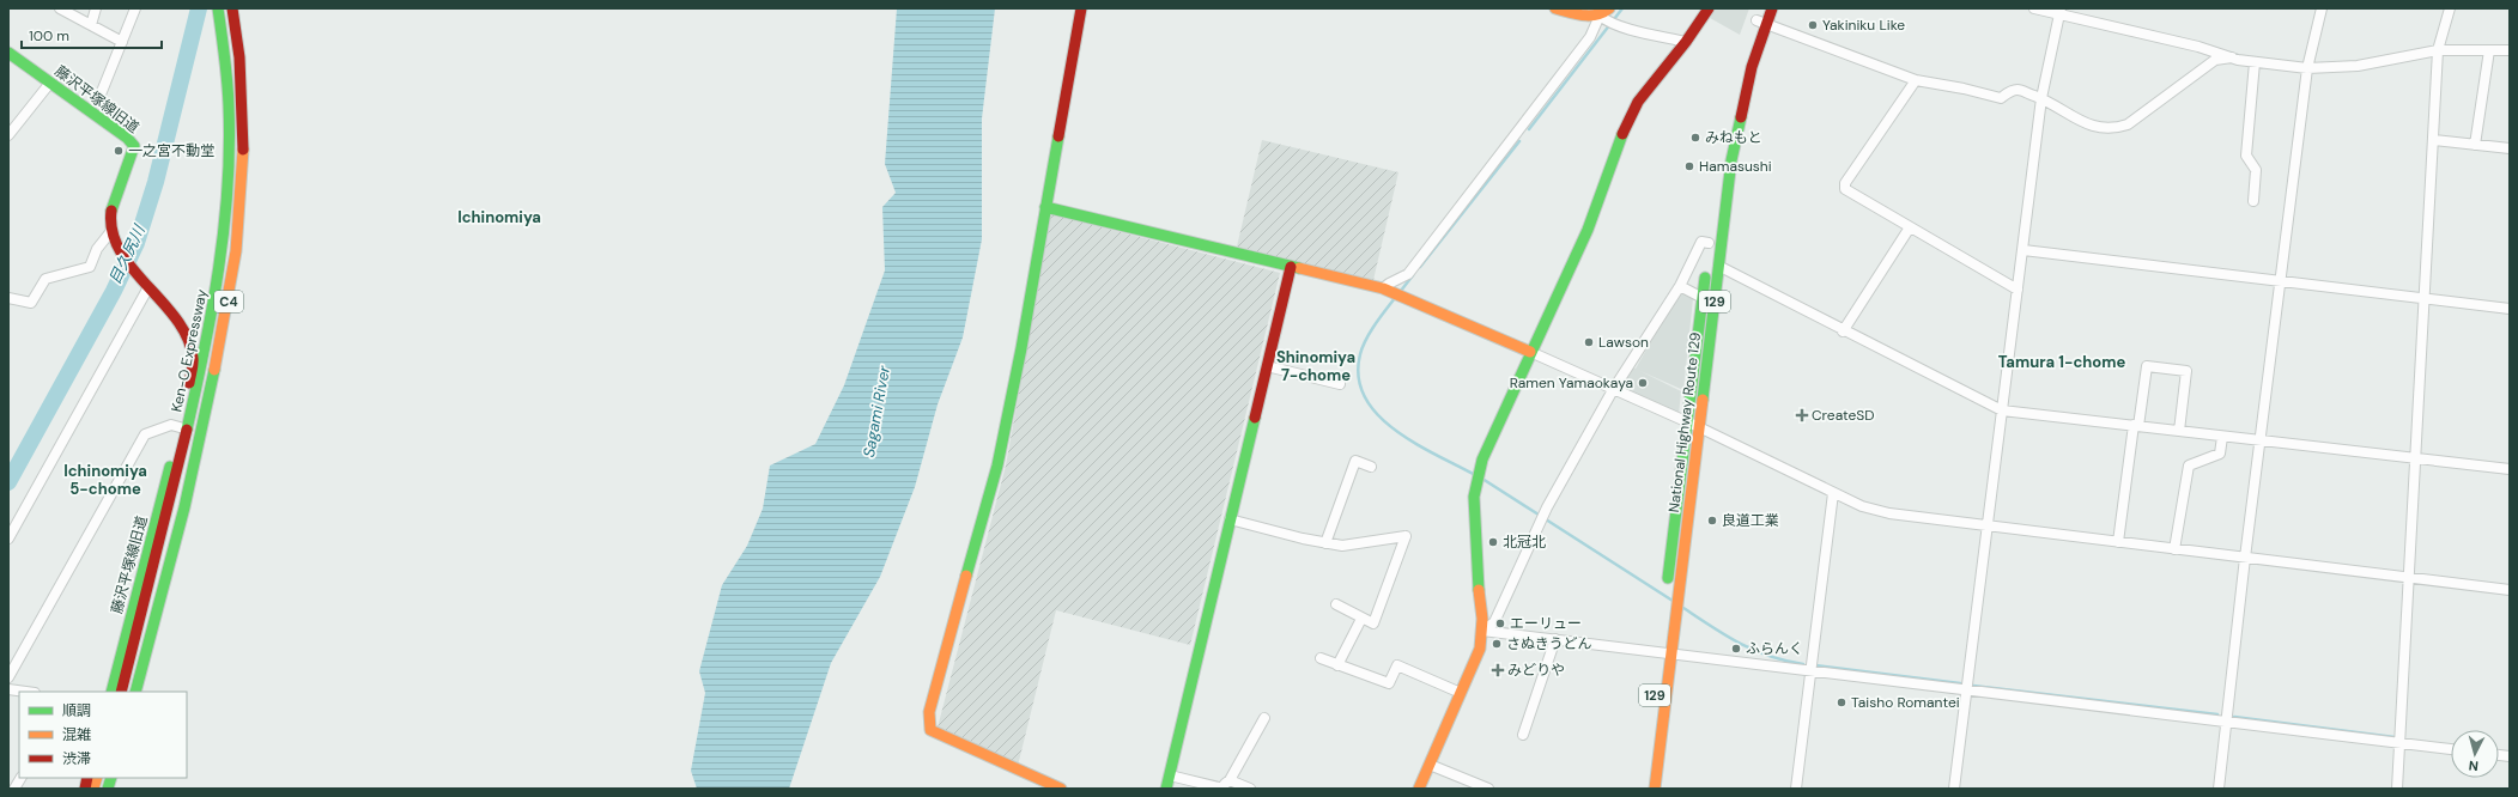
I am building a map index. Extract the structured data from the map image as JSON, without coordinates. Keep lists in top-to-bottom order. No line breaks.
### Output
{"streets":{"main road":["藤沢平塚線旧道","C4","129","Ken-O Expressway","National Highway Route 129"]},"districts":["Ichinomiya","Shinomiya 7-chome","Tamura 1-chome","Ichinomiya 5-chome"],"water":["目久尻川","Sagami River"],"places":{"other":["Yakiniku Like","みねもと","一之宮不動堂","Hamasushi","Lawson","Ramen Yamaokaya","良道工業","北冠北","エーリュー","さぬきうどん","ふらんく","Taisho Romantei"],"health":["CreateSD","みどりや"]},"legend":["順調","混雑","渋滞"],"scale_bar":"100 m","north":"bottom"}
